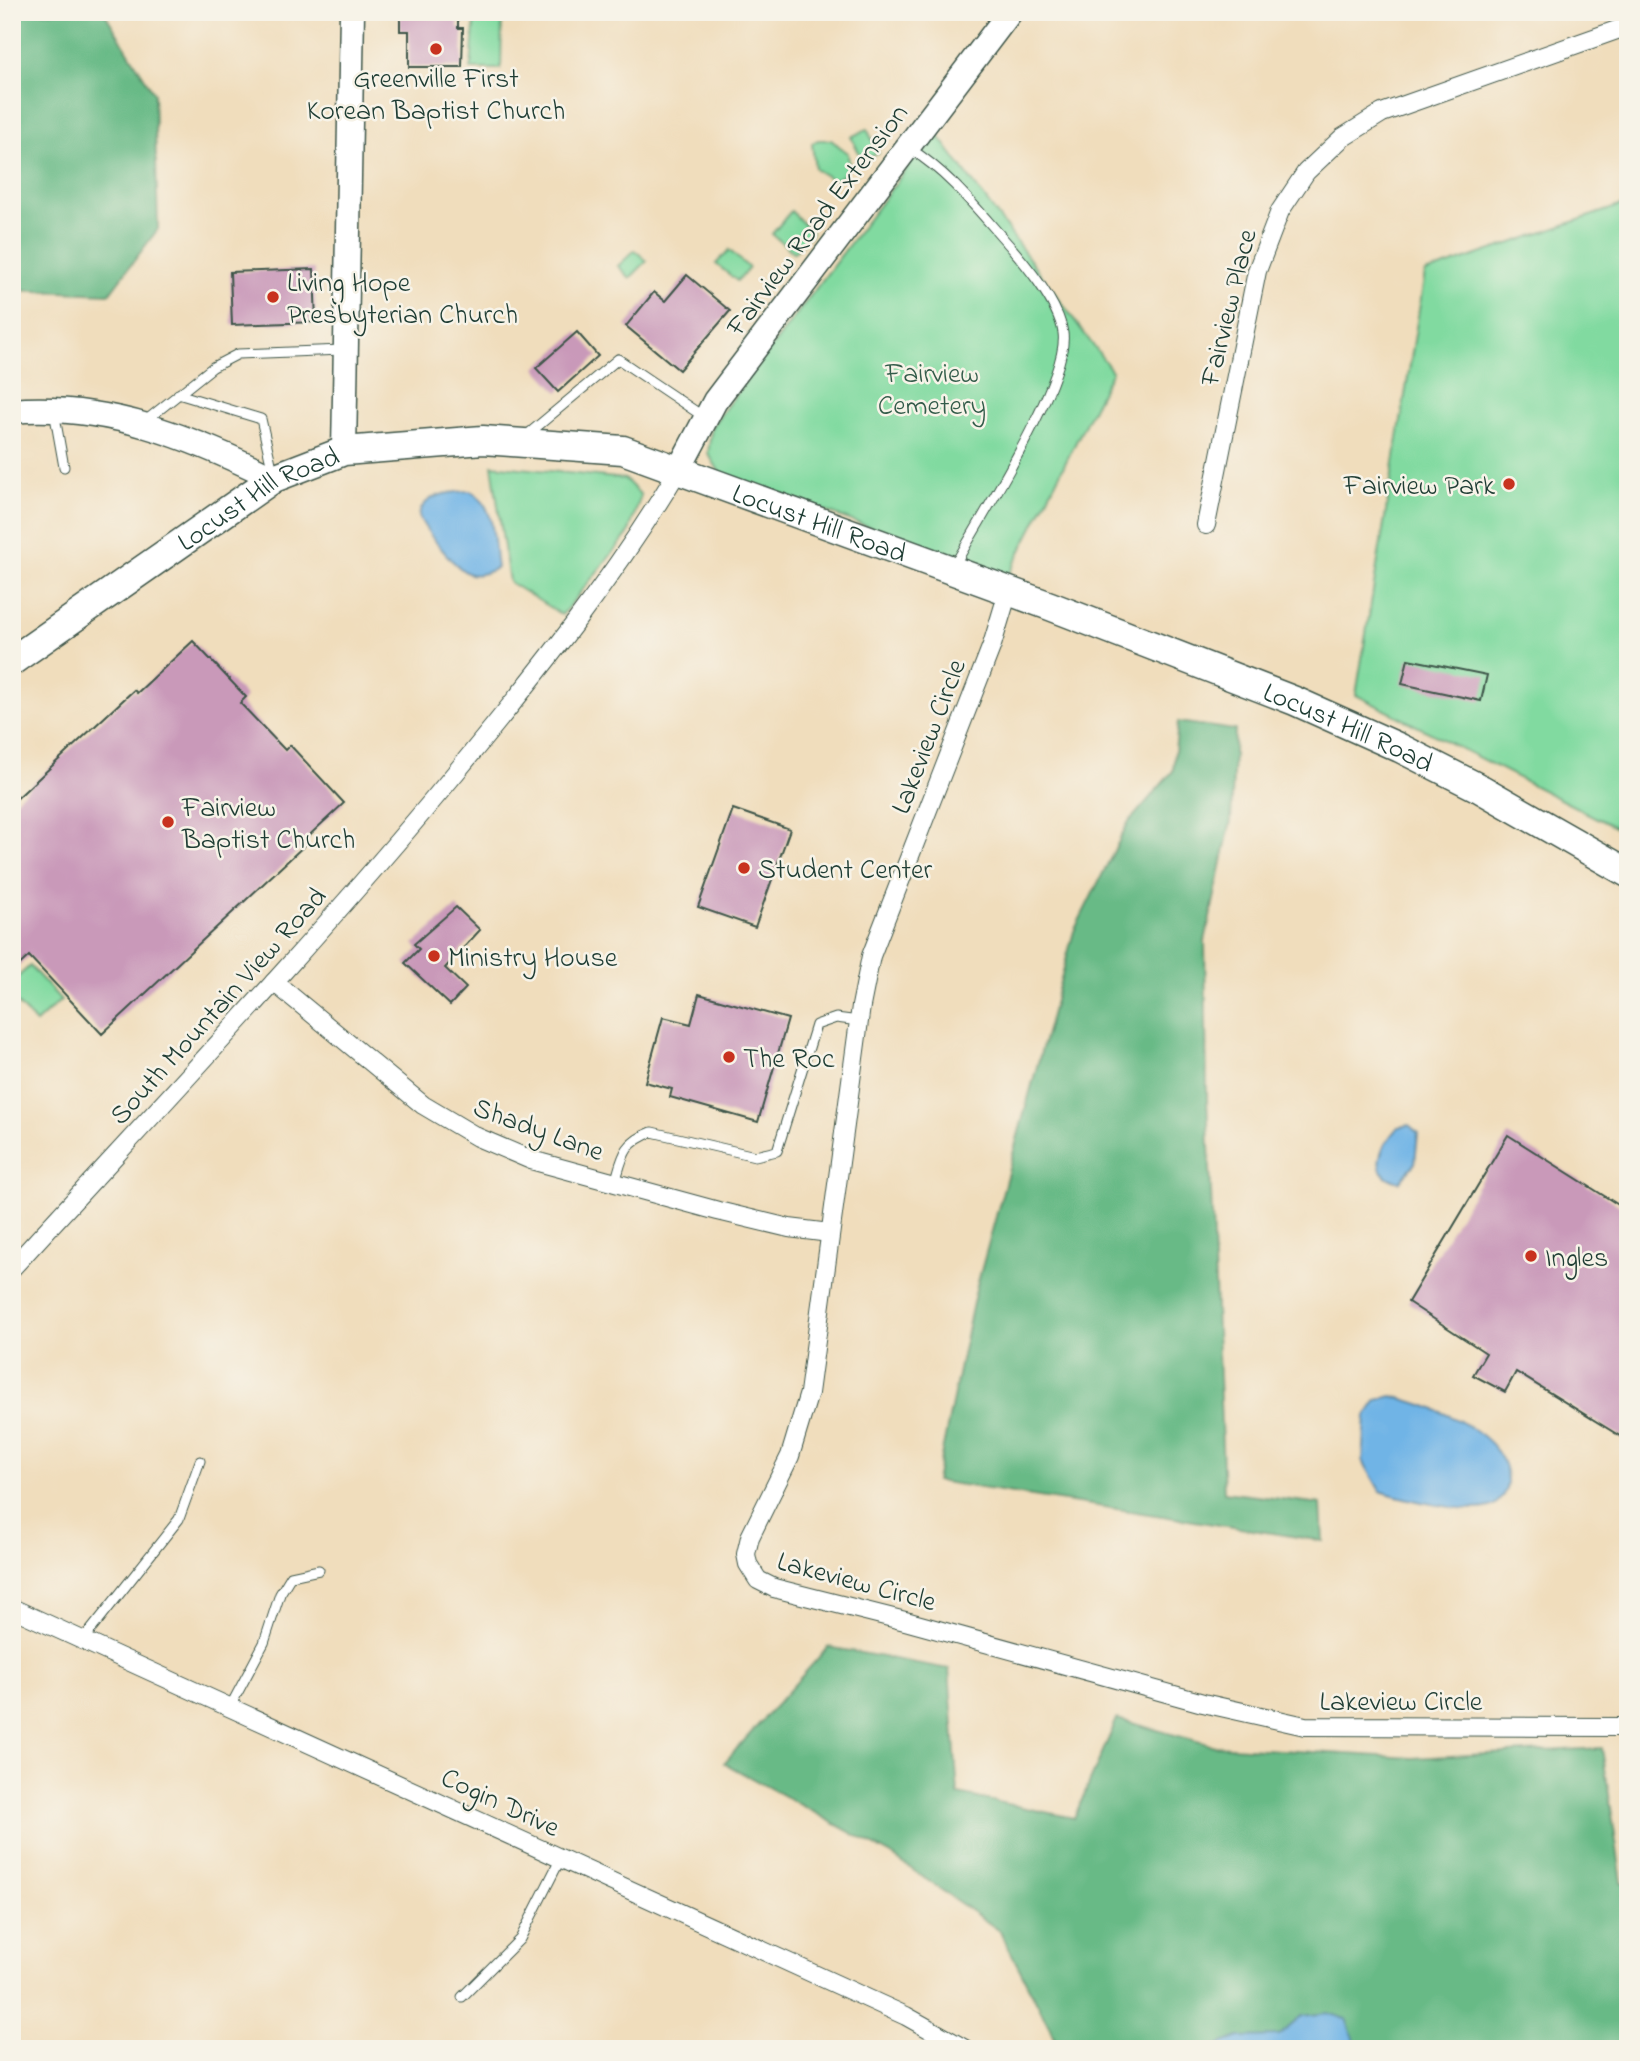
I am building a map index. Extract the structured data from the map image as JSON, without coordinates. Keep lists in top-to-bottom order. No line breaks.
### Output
{"streets":{"main road":["Locust Hill Road"],"street":["Fairview Road Extension","Fairview Place","Lakeview Circle","South Mountain View Road","Shady Lane","Cogin Drive"]},"crossings":[["Fairview Road Extension","Locust Hill Road"],["Fairview Road Extension","South Mountain View Road"],["Locust Hill Road","Lakeview Circle"],["Locust Hill Road","South Mountain View Road"],["Lakeview Circle","Shady Lane"],["South Mountain View Road","Shady Lane"]],"parks":["Fairview Cemetery"],"places":["Greenville First Korean Baptist Church","Living Hope Presbyterian Church","Fairview Park","Fairview Baptist Church","Student Center","Ministry House","The Roc","Ingles"]}
